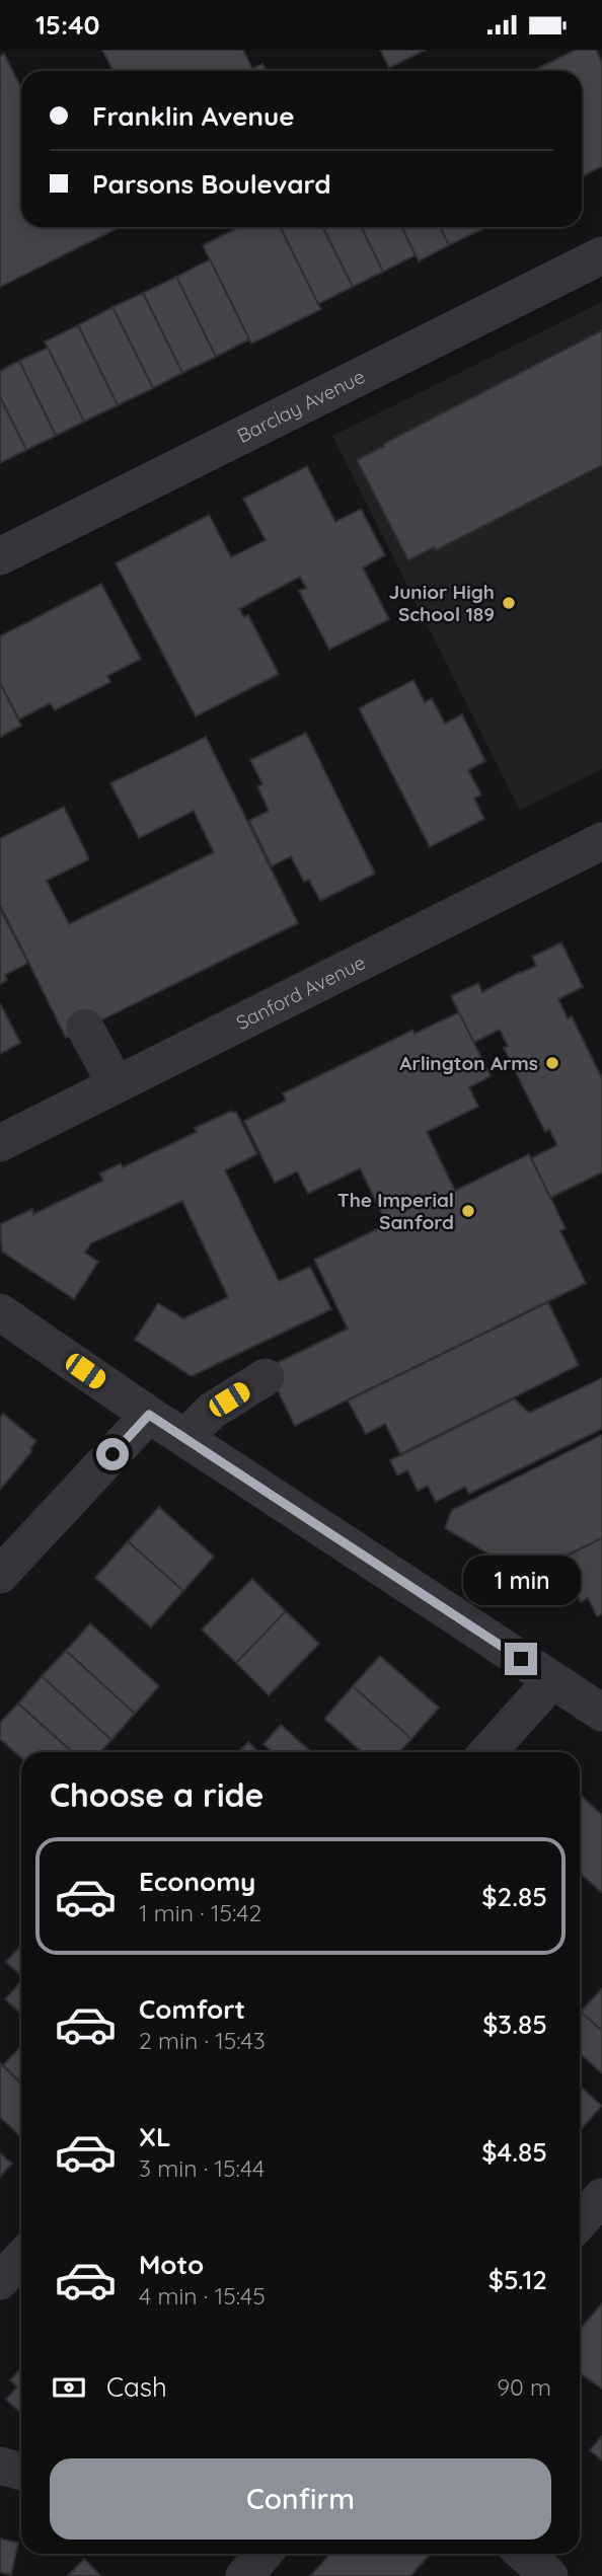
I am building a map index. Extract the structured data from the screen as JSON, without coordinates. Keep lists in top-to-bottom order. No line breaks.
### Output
{"streets":{"street":["Barclay Avenue","Sanford Avenue"]},"places":["Junior High School 189","Arlington Arms","The Imperial Sanford"],"page":{"status":"15:40","banner":["Franklin Avenue","Parsons Boulevard"],"bubble":"1 min","heading":"Choose a ride","list":[{"name":"Economy","note":"1 min · 15:42","value":"$2.85"},{"name":"Comfort","note":"2 min · 15:43","value":"$3.85"},{"name":"XL","note":"3 min · 15:44","value":"$4.85"},{"name":"Moto","note":"4 min · 15:45","value":"$5.12"}],"pay":["Cash","90 m"],"buttons":"Confirm"}}
